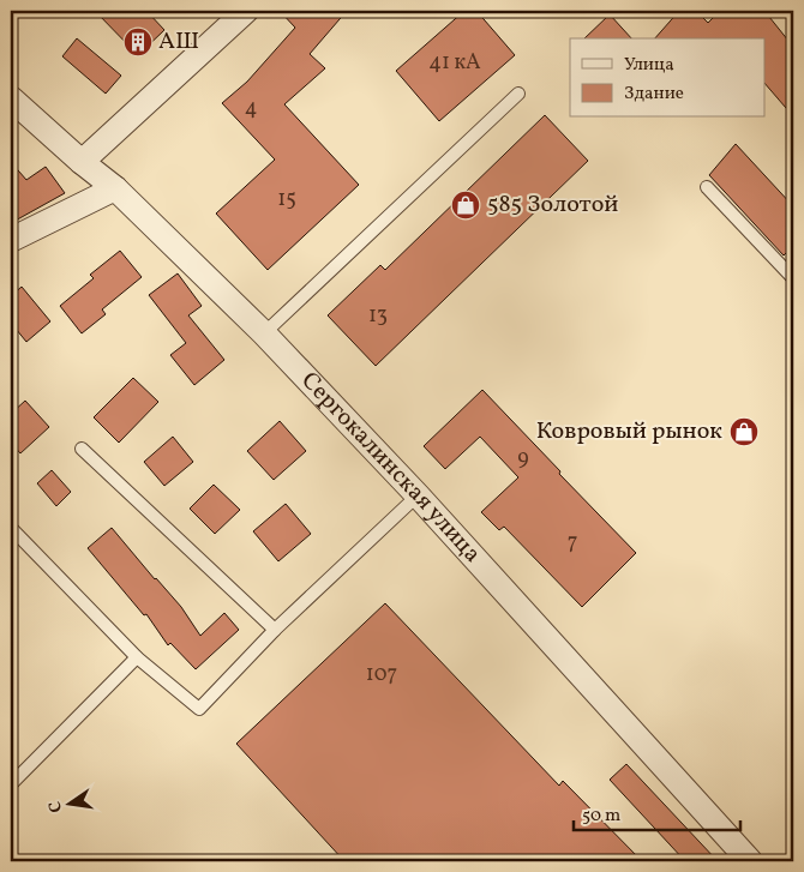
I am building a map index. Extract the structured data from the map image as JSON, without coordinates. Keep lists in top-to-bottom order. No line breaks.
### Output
{"streets":{"street":["Сергокалинская улица"]},"places":{"building":["АШ"],"shop":["585 Золотой","Ковровый рынок"]},"house_numbers":["41 кА","4","15","13","9","7","107"],"legend":["Улица","Здание"],"scale_bar":"50 m","north":"left"}
